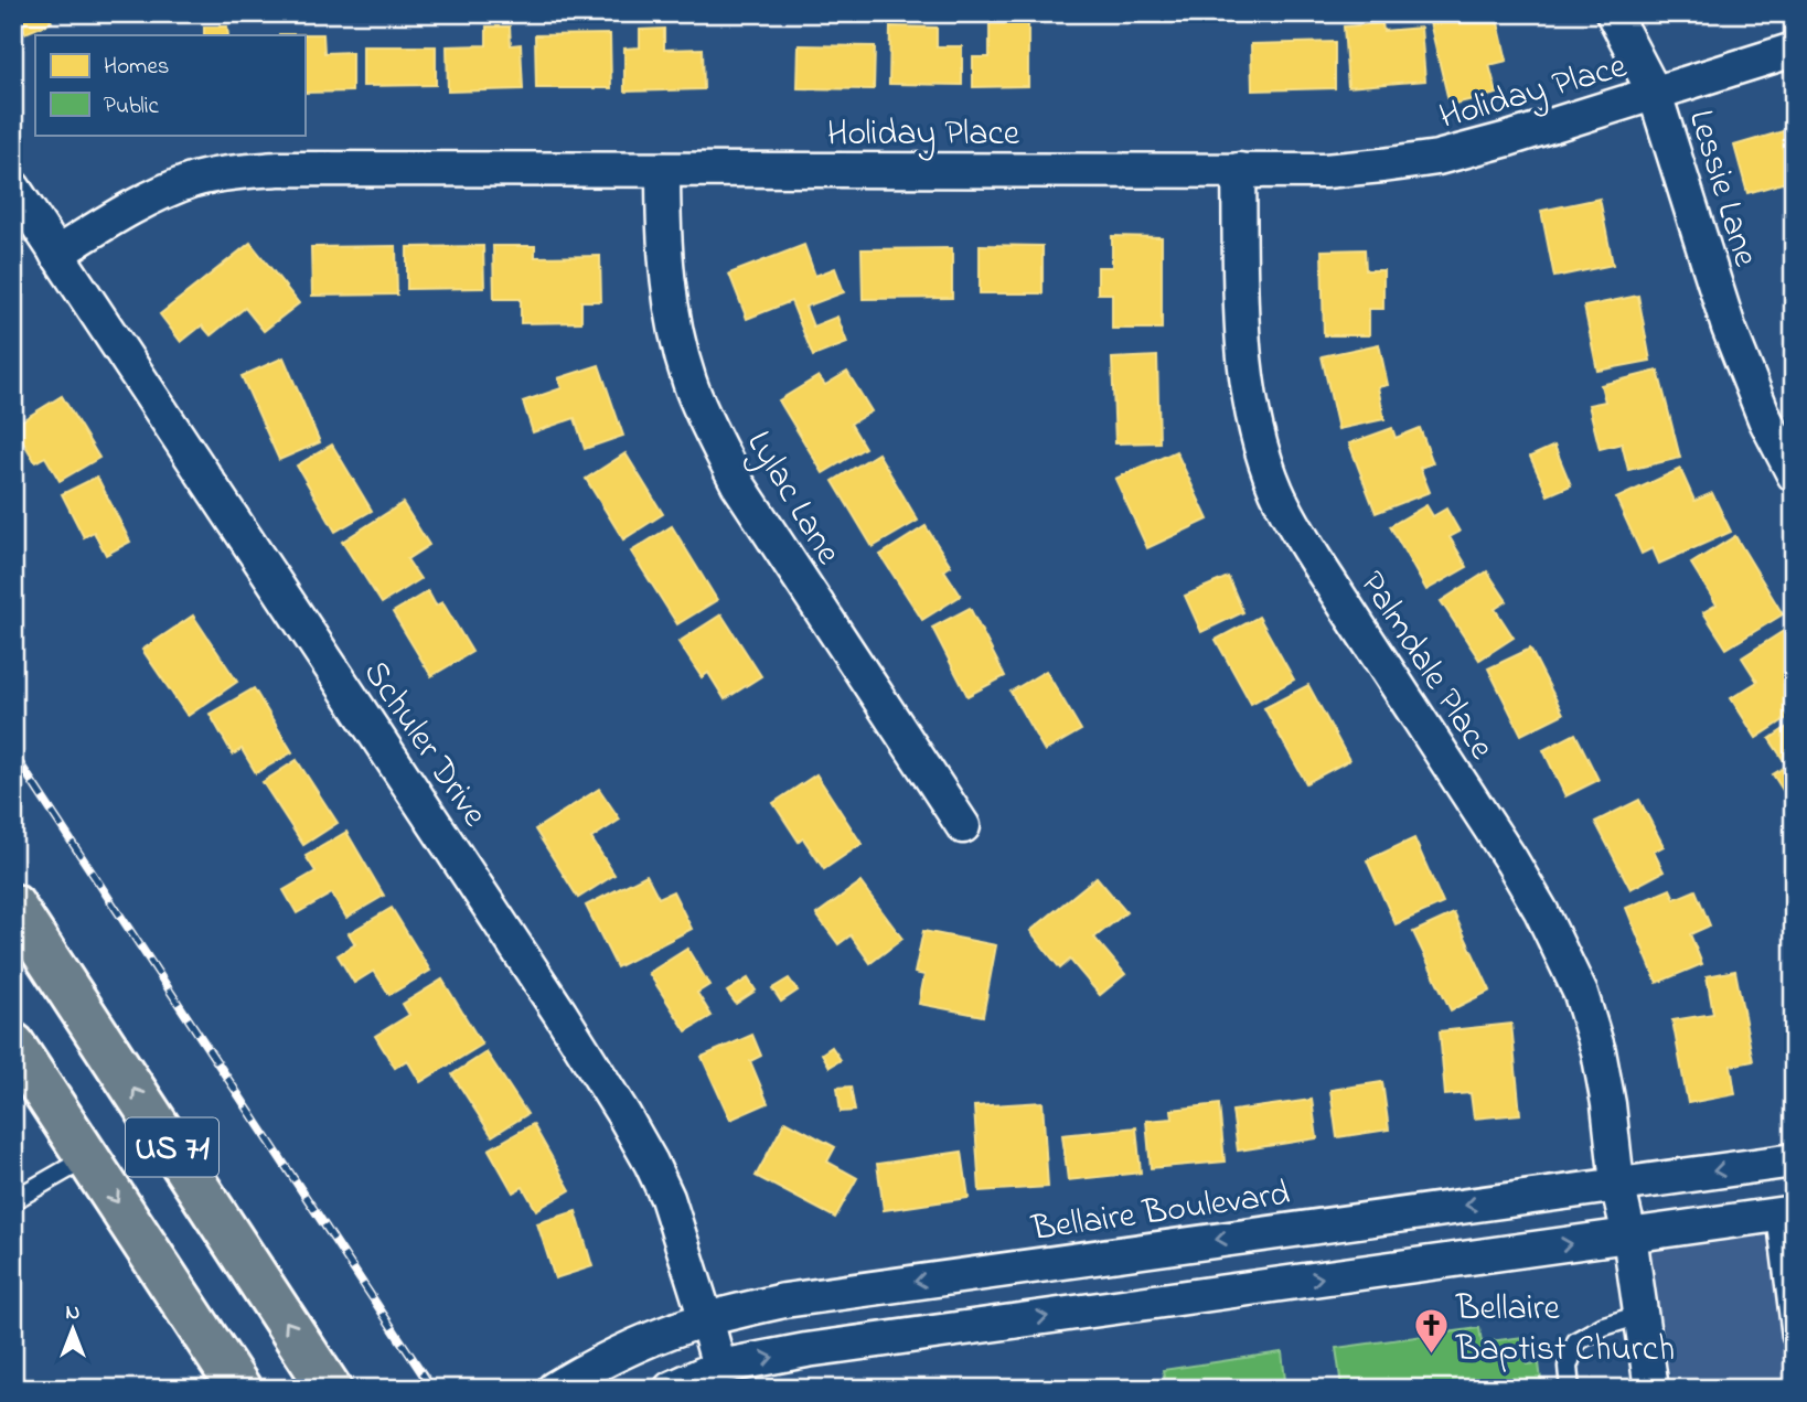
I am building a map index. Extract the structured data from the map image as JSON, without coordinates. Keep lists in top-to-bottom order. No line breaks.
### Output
{"streets":{"main road":["US 71"],"street":["Holiday Place","Lessie Lane","Lylac Lane","Palmdale Place","Schuler Drive","Bellaire Boulevard"]},"crossings":[["Holiday Place","Lessie Lane"],["Holiday Place","Lylac Lane"],["Holiday Place","Palmdale Place"],["Holiday Place","Schuler Drive"],["Palmdale Place","Bellaire Boulevard"],["Schuler Drive","Bellaire Boulevard"]],"places":{"church":["Bellaire Baptist Church"]},"legend":["Homes","Public"],"north":"top"}
